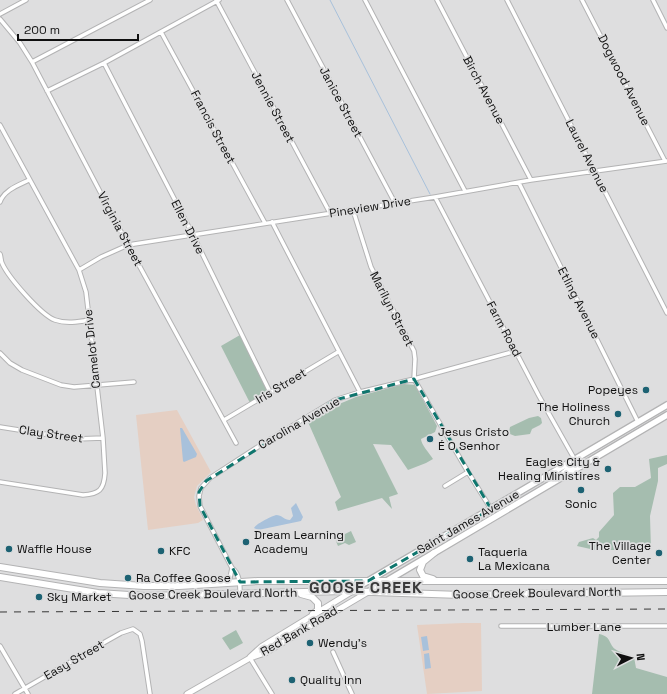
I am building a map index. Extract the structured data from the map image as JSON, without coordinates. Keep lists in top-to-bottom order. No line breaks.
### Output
{"streets":{"highway":["Goose Creek Boulevard North"],"main road":["Saint James Avenue","Red Bank Road"],"street":["Dogwood Avenue","Birch Avenue","Janice Street","Jennie Street","Francis Street","Laurel Avenue","Pineview Drive","Ellen Drive","Virginia Street","Etling Avenue","Marilyn Street","Farm Road","Camelot Drive","Iris Street","Carolina Avenue","Clay Street","Lumber Lane","Easy Street"]},"crossings":[["Dogwood Avenue","Pineview Drive"],["Birch Avenue","Pineview Drive"],["Janice Street","Pineview Drive"],["Jennie Street","Pineview Drive"],["Francis Street","Pineview Drive"],["Laurel Avenue","Pineview Drive"],["Pineview Drive","Ellen Drive"],["Pineview Drive","Virginia Street"],["Pineview Drive","Etling Avenue"],["Pineview Drive","Marilyn Street"],["Pineview Drive","Farm Road"],["Pineview Drive","Camelot Drive"],["Ellen Drive","Iris Street"],["Virginia Street","Iris Street"],["Etling Avenue","Saint James Avenue"],["Marilyn Street","Carolina Avenue"],["Farm Road","Carolina Avenue"],["Farm Road","Saint James Avenue"],["Camelot Drive","Clay Street"],["Carolina Avenue","Goose Creek Boulevard North"],["Saint James Avenue","Goose Creek Boulevard North"],["Saint James Avenue","Red Bank Road"],["Goose Creek Boulevard North","Red Bank Road"]],"districts":["GOOSE CREEK"],"places":["Popeyes","The Holiness Church","Jesus Cristo É O Senhor","Eagles City & Healing Ministires","Sonic","Dream Learning Academy","Waffle House","KFC","The Village Center","Taqueria La Mexicana","Ra Coffee Goose","Sky Market","Wendy's","Quality Inn"],"scale_bar":"200 m","north":"right"}
